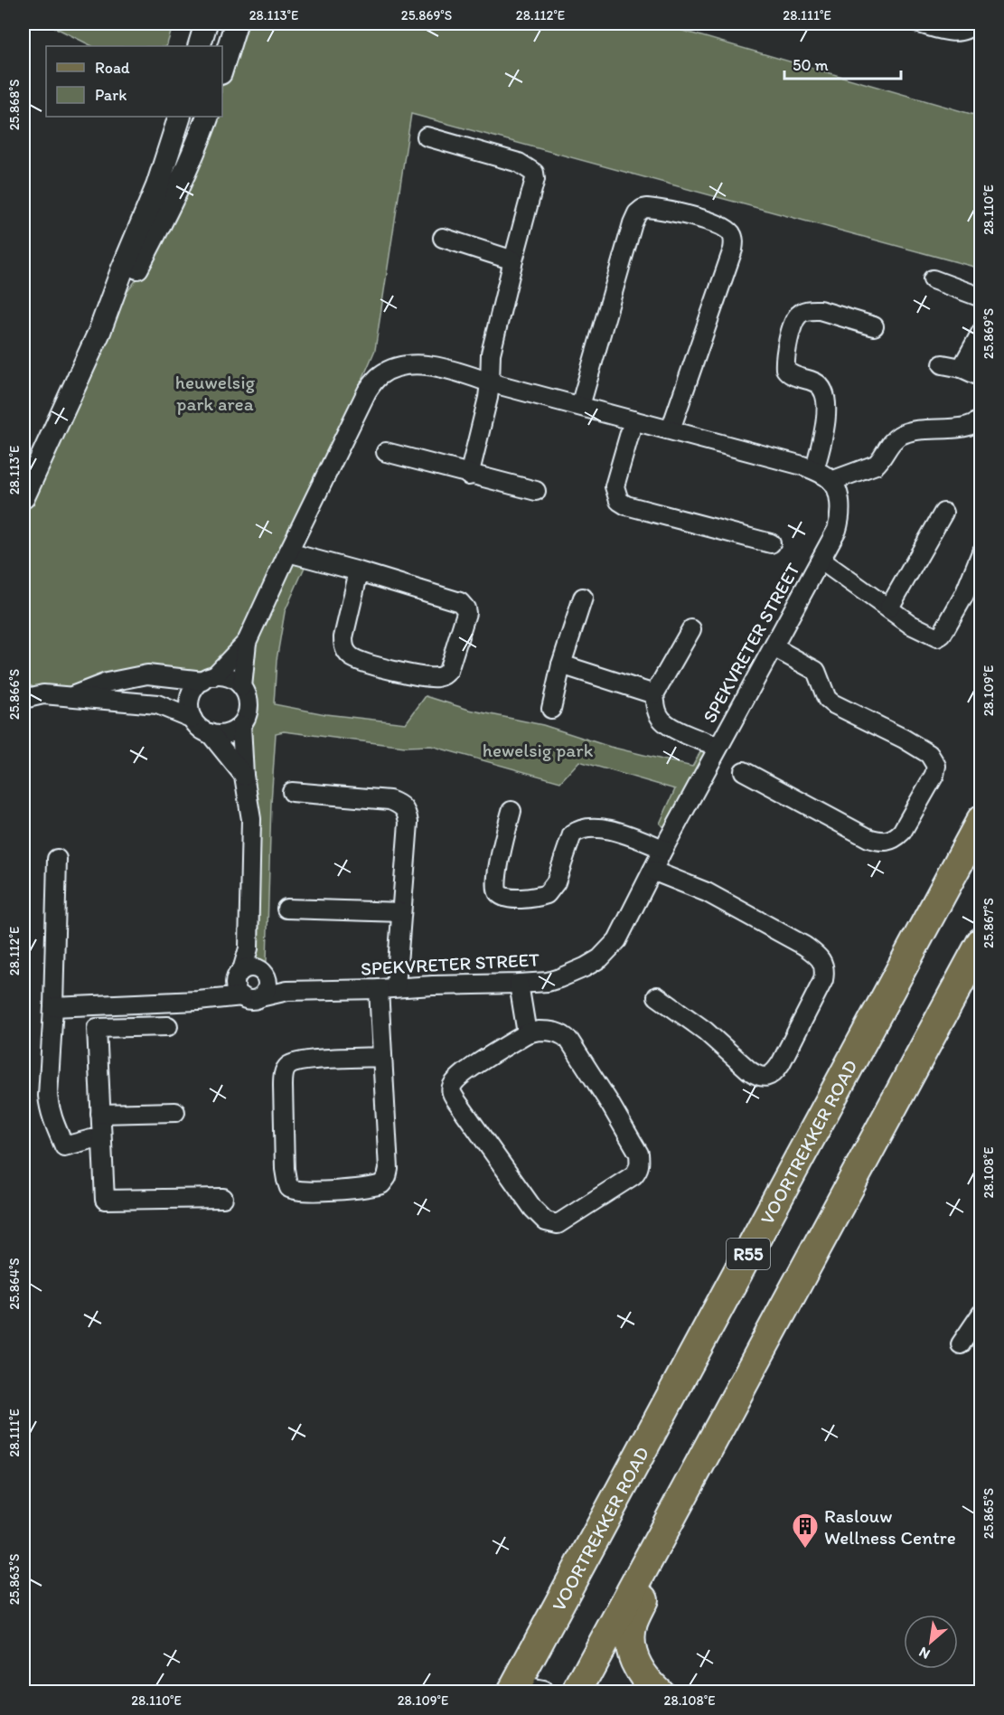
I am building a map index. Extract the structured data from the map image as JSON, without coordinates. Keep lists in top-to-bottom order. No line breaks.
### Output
{"streets":{"main road":["VOORTREKKER ROAD","R55"],"street":["SPEKVRETER STREET"]},"parks":["heuwelsig park area","hewelsig park"],"places":{"building":["Raslouw Wellness Centre"]},"legend":["Road","Park"],"scale_bar":"50 m","north":"bottom left","coordinates":["28.113°E","25.869°S","28.112°E","28.111°E","25.868°S","28.110°E","28.109°E","25.866°S","25.867°S","28.108°E","25.864°S","25.865°S","25.863°S"]}
